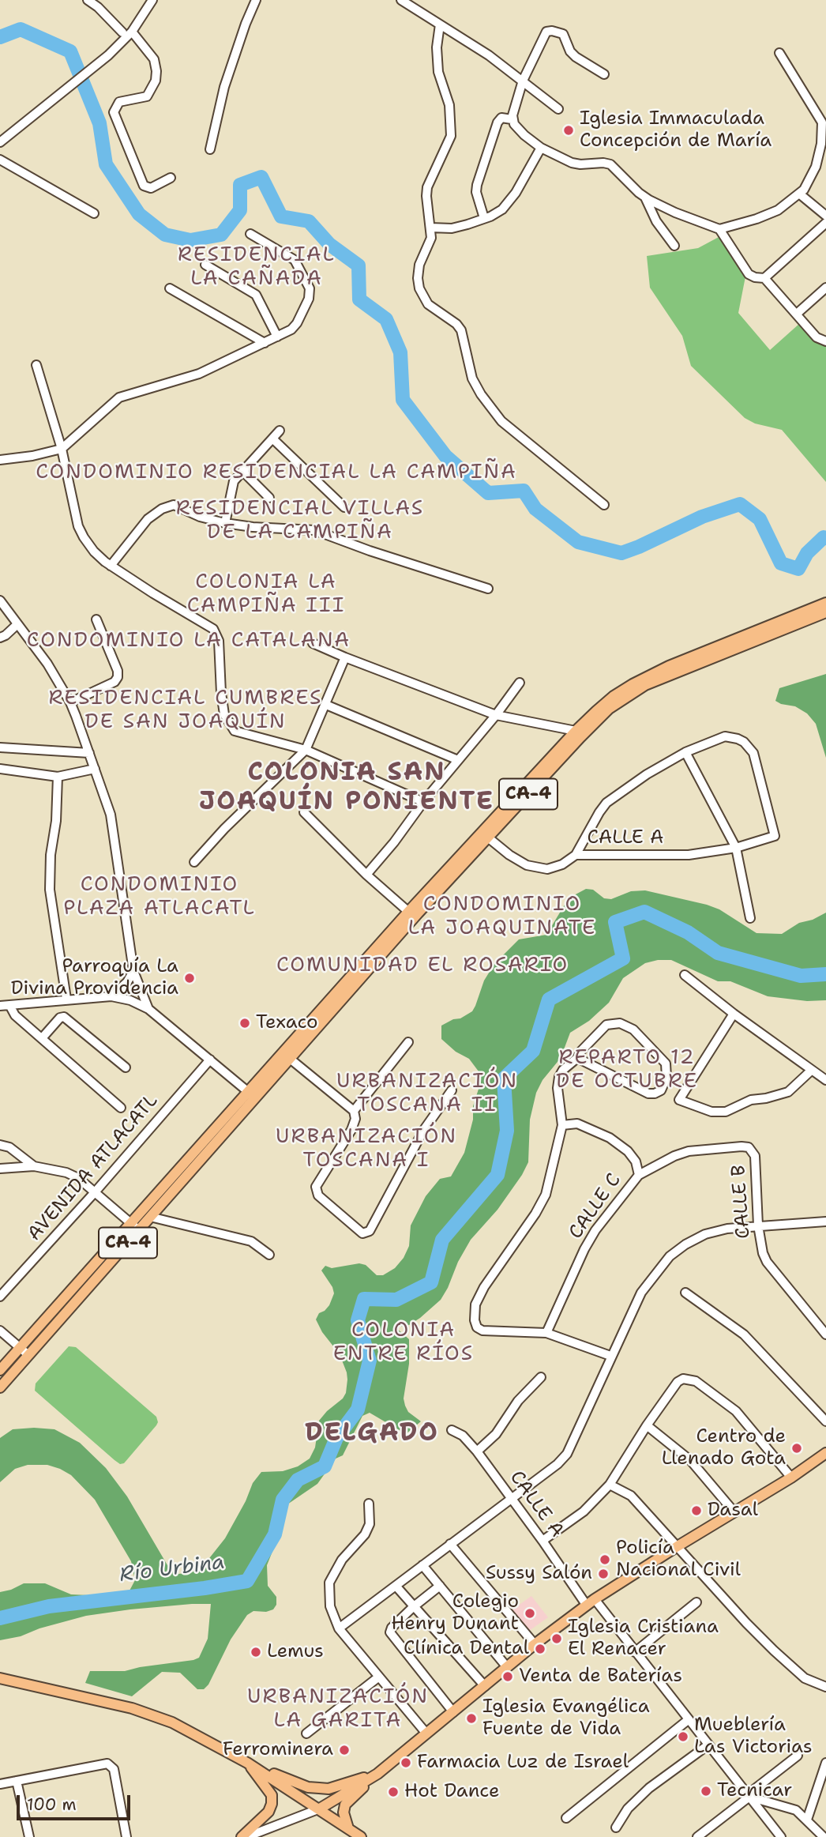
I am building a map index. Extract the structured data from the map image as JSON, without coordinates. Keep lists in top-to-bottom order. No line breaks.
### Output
{"streets":{"main road":["CA-4"],"street":["CALLE A","AVENIDA ATLACATL","CALLE B","CALLE C"]},"crossings":[["CA-4","CALLE A"],["CALLE B","CALLE C"]],"districts":["RESIDENCIAL LA CAÑADA","CONDOMINIO RESIDENCIAL LA CAMPIÑA","RESIDENCIAL VILLAS DE LA CAMPIÑA","COLONIA LA CAMPIÑA III","CONDOMINIO LA CATALANA","RESIDENCIAL CUMBRES DE SAN JOAQUÍN","COLONIA SAN JOAQUÍN PONIENTE","CONDOMINIO PLAZA ATLACATL","CONDOMINIO LA JOAQUINATE","COMUNIDAD EL ROSARIO","REPARTO 12 DE OCTUBRE","URBANIZACIÓN TOSCANA II","URBANIZACIÓN TOSCANA I","COLONIA ENTRE RÍOS","DELGADO","URBANIZACIÓN LA GARITA"],"water":["Río Urbina"],"places":["Iglesia Immaculada Concepción de María","Parroquía La Divina Providencia","Texaco","Centro de Llenado Gota","Dasal","Policía Nacional Civil","Sussy Salón","Colegio Henry Dunant","Iglesia Cristiana El Renacer","Clínica Dental","Lemus","Venta de Baterías","Iglesia Evangélica Fuente de Vida","Mueblería Las Victorias","Ferrominera","Farmacia Luz de Israel","Tecnicar","Hot Dance"],"scale_bar":"100 m"}
